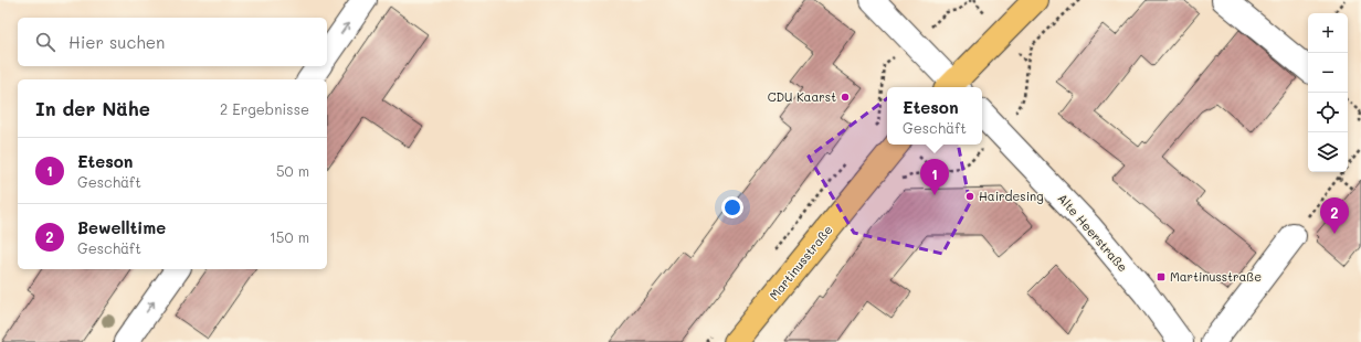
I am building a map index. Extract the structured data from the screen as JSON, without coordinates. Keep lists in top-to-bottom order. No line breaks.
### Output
{"streets":{"main road":["Martinusstraße"],"street":["Alte Heerstraße"]},"places":{"other":["CDU Kaarst","Hairdesing"],"transit":["Martinusstraße"]},"page":{"map_buttons":["+","−"],"search":"Hier suchen","heading":["In der Nähe","2 Ergebnisse"],"popup":["Eteson","Geschäft"],"list":[{"mark":"1","name":"Eteson","note":"Geschäft","value":"50 m"},{"mark":"2","name":"Bewelltime","note":"Geschäft","value":"150 m"}],"pins":["1","2"]}}
